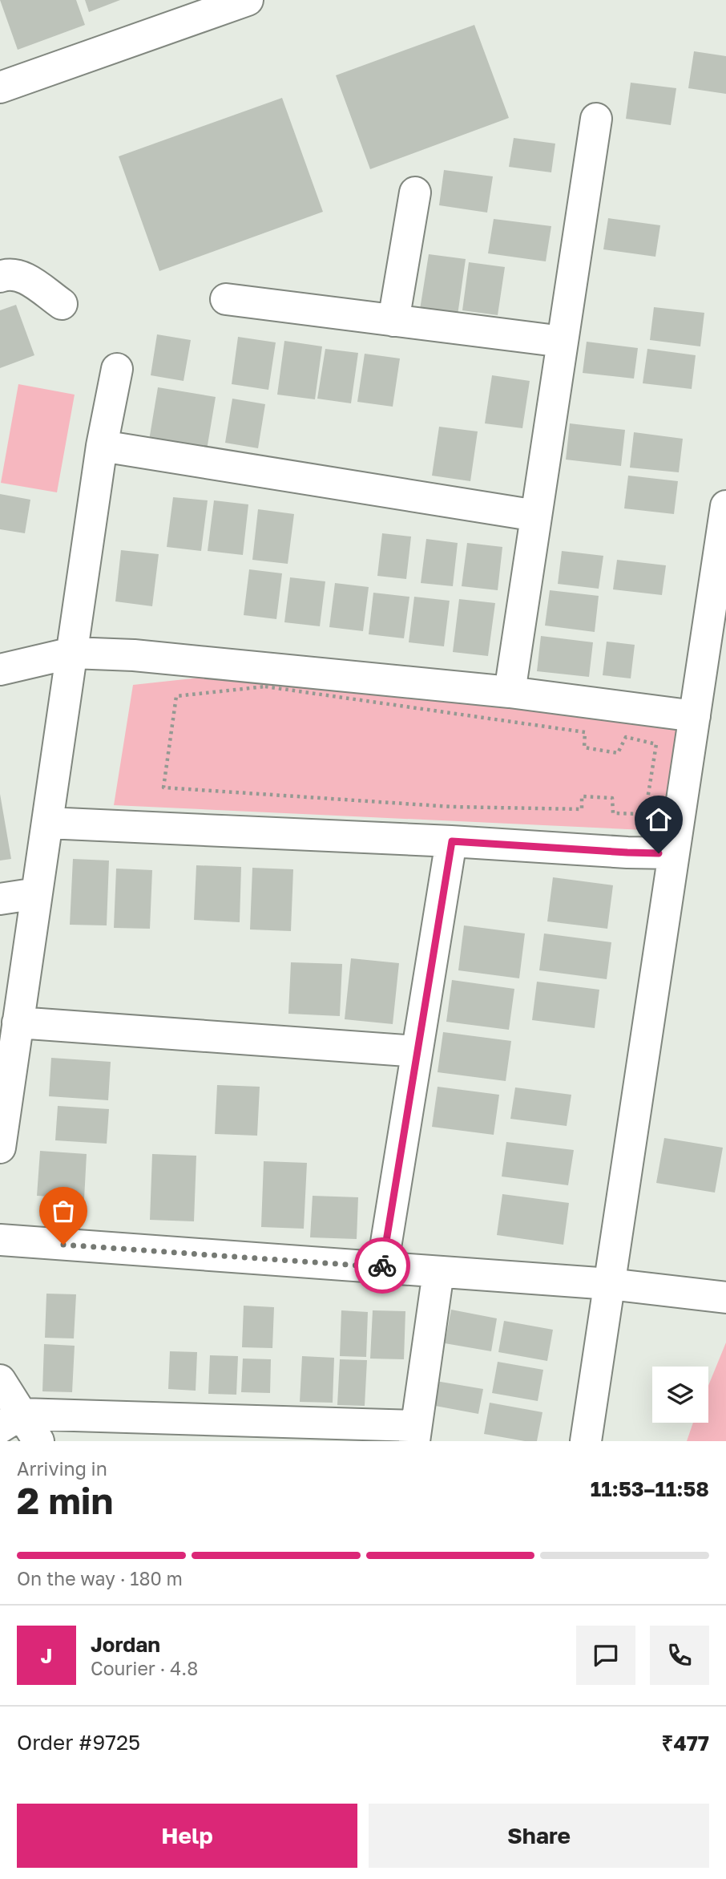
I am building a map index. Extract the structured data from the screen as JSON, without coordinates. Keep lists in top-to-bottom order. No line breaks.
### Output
{"page":{"heading":["2 min","Arriving in","11:53–11:58"],"panel":["Jordan","Courier · 4.8","Order #9725","₹477"],"bar":"On the way · 180 m","round":"J","buttons":["Help","Share"]}}
